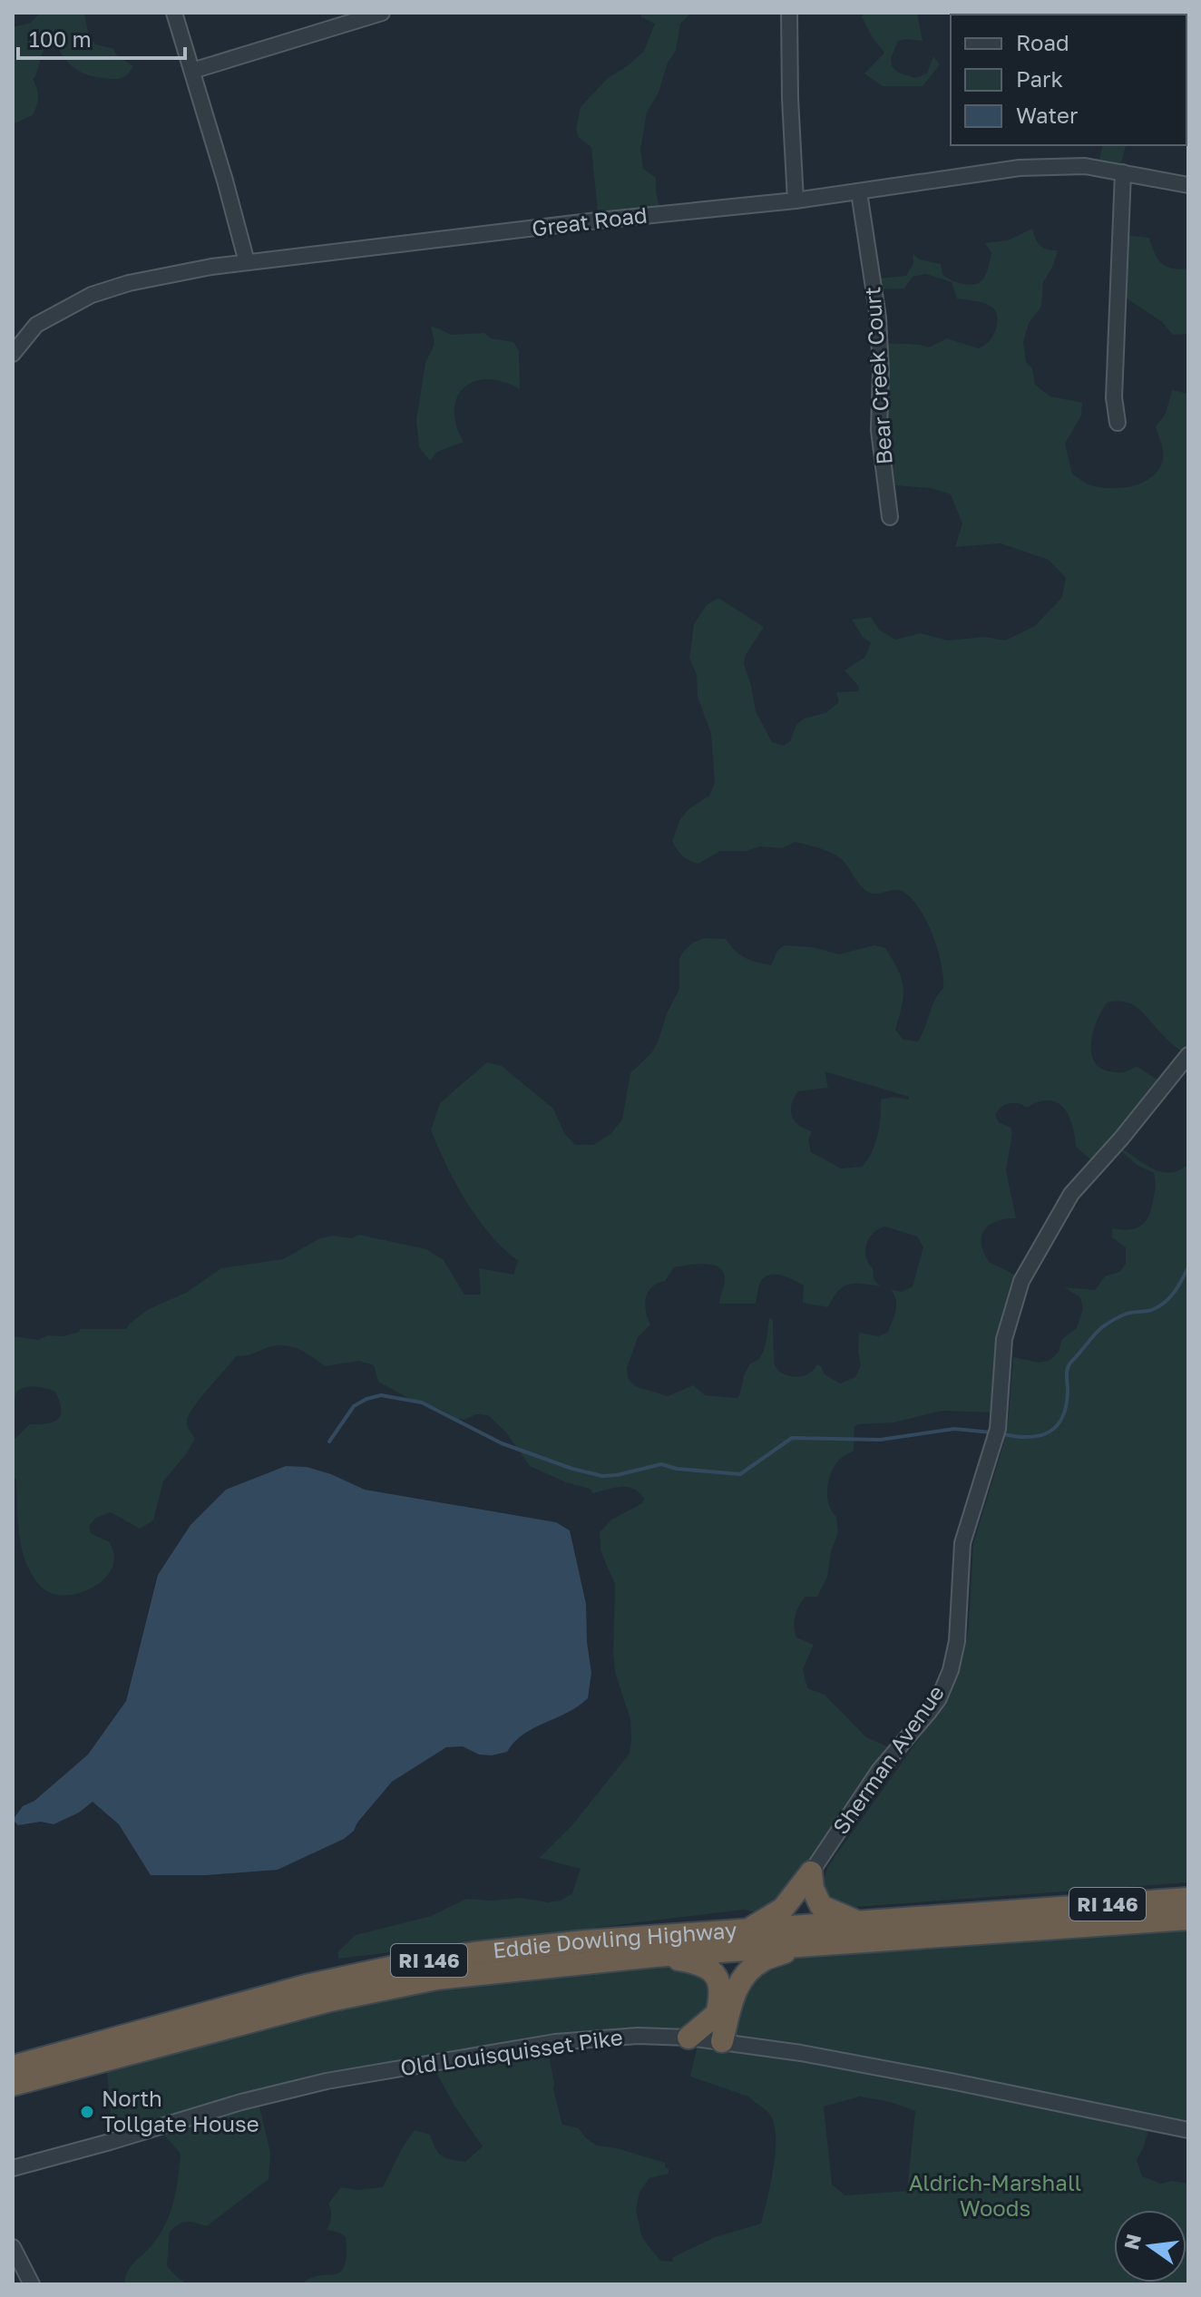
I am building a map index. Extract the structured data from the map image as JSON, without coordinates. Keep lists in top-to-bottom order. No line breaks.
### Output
{"streets":{"highway":["RI 146","Eddie Dowling Highway"],"street":["Great Road","Bear Creek Court","Sherman Avenue","Old Louisquisset Pike"]},"crossings":[["Great Road","Bear Creek Court"]],"parks":["Aldrich-Marshall Woods"],"places":["North Tollgate House"],"legend":["Road","Park","Water"],"scale_bar":"100 m","north":"left"}
